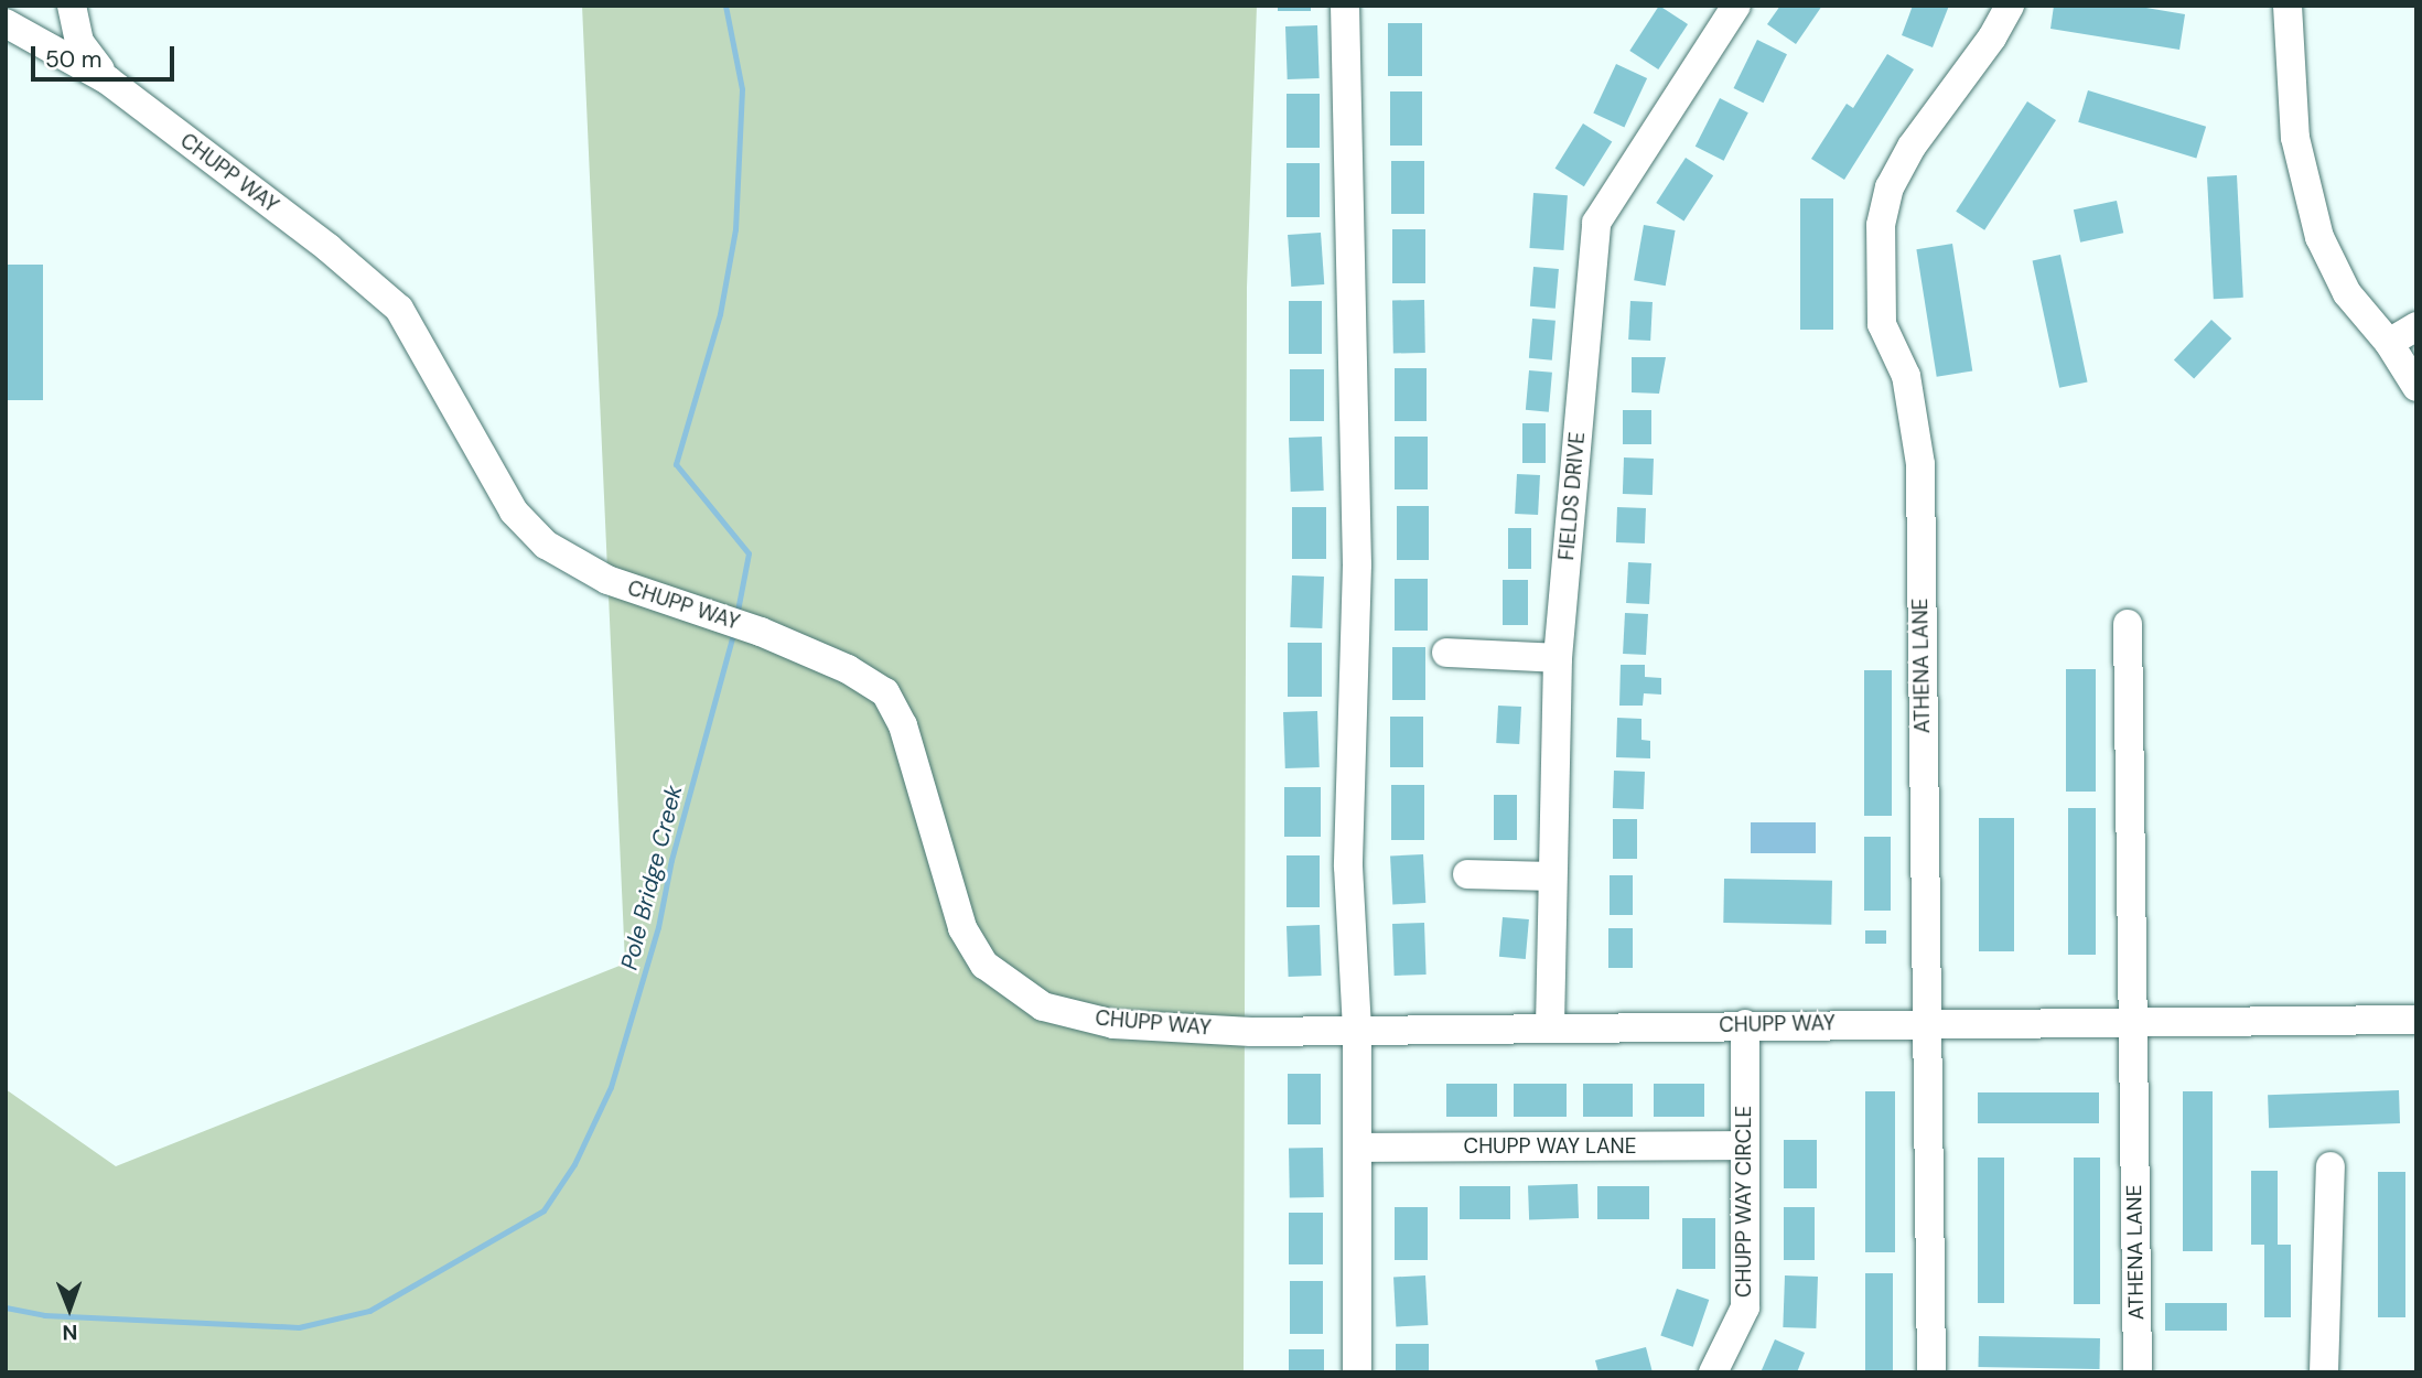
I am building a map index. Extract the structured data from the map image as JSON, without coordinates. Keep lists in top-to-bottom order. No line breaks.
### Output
{"streets":{"street":["CHUPP WAY","FIELDS DRIVE","ATHENA LANE","CHUPP WAY LANE","CHUPP WAY CIRCLE"]},"crossings":[["CHUPP WAY","FIELDS DRIVE"],["CHUPP WAY","ATHENA LANE"],["CHUPP WAY","CHUPP WAY CIRCLE"],["CHUPP WAY LANE","CHUPP WAY CIRCLE"]],"water":["Pole Bridge Creek"],"scale_bar":"50 m","north":"bottom"}
